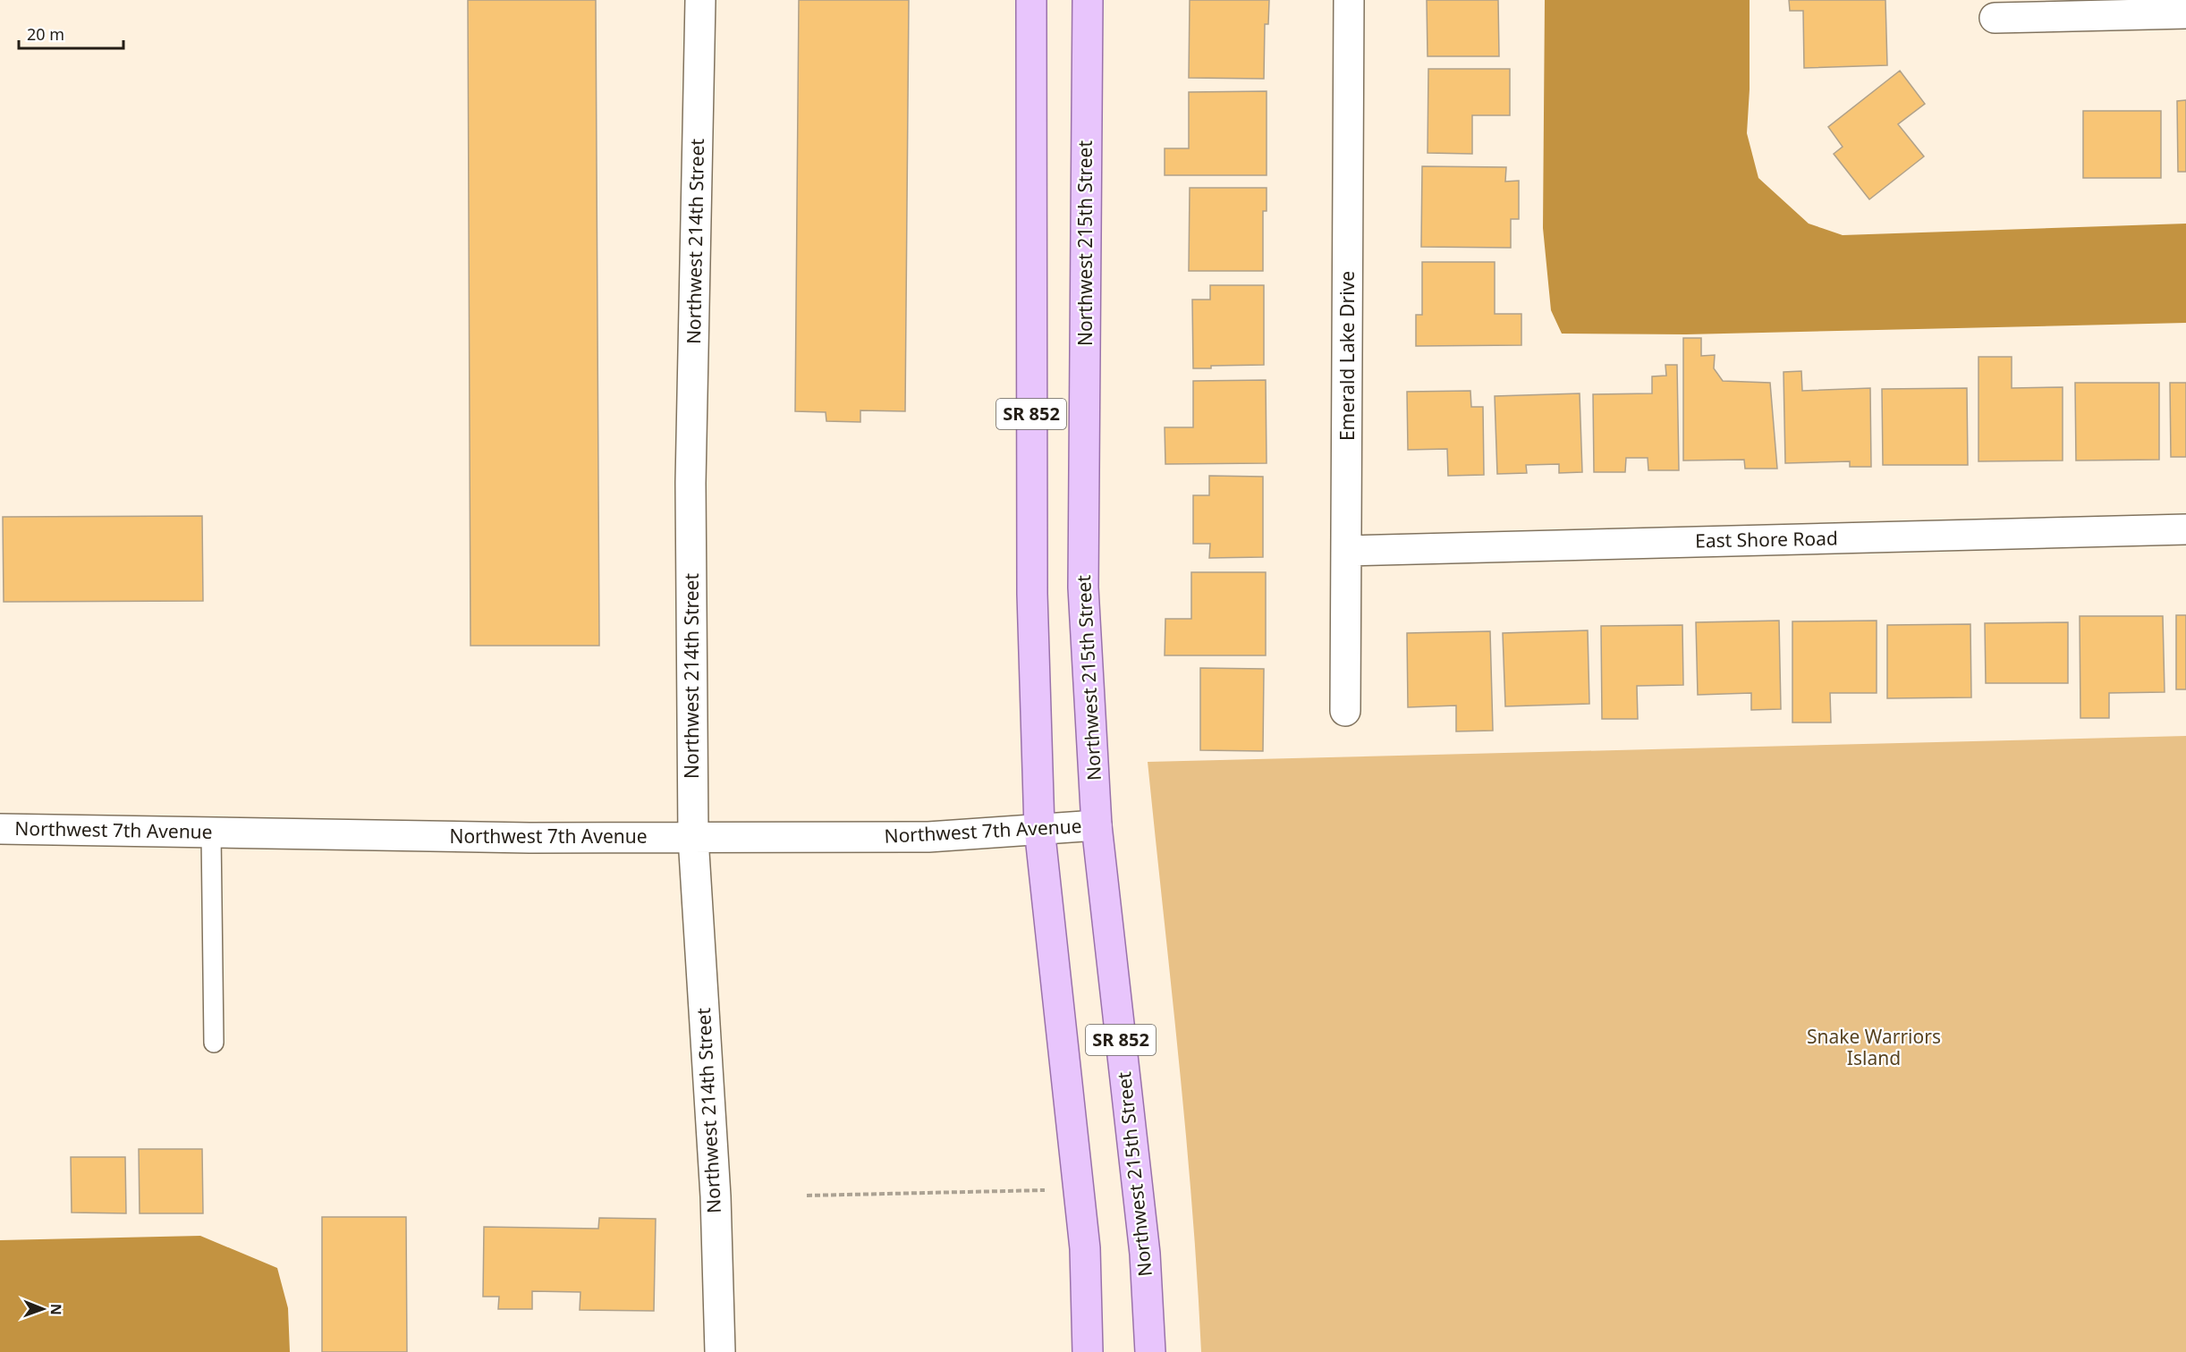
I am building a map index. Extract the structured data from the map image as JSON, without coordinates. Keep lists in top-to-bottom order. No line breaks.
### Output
{"streets":{"main road":["Northwest 215th Street","SR 852"],"street":["Northwest 214th Street","Emerald Lake Drive","East Shore Road","Northwest 7th Avenue"]},"crossings":[["Northwest 214th Street","Northwest 7th Avenue"],["Northwest 215th Street","Northwest 7th Avenue"],["Emerald Lake Drive","East Shore Road"],["SR 852","Northwest 7th Avenue"]],"parks":["Snake Warriors Island"],"scale_bar":"20 m","north":"right"}
